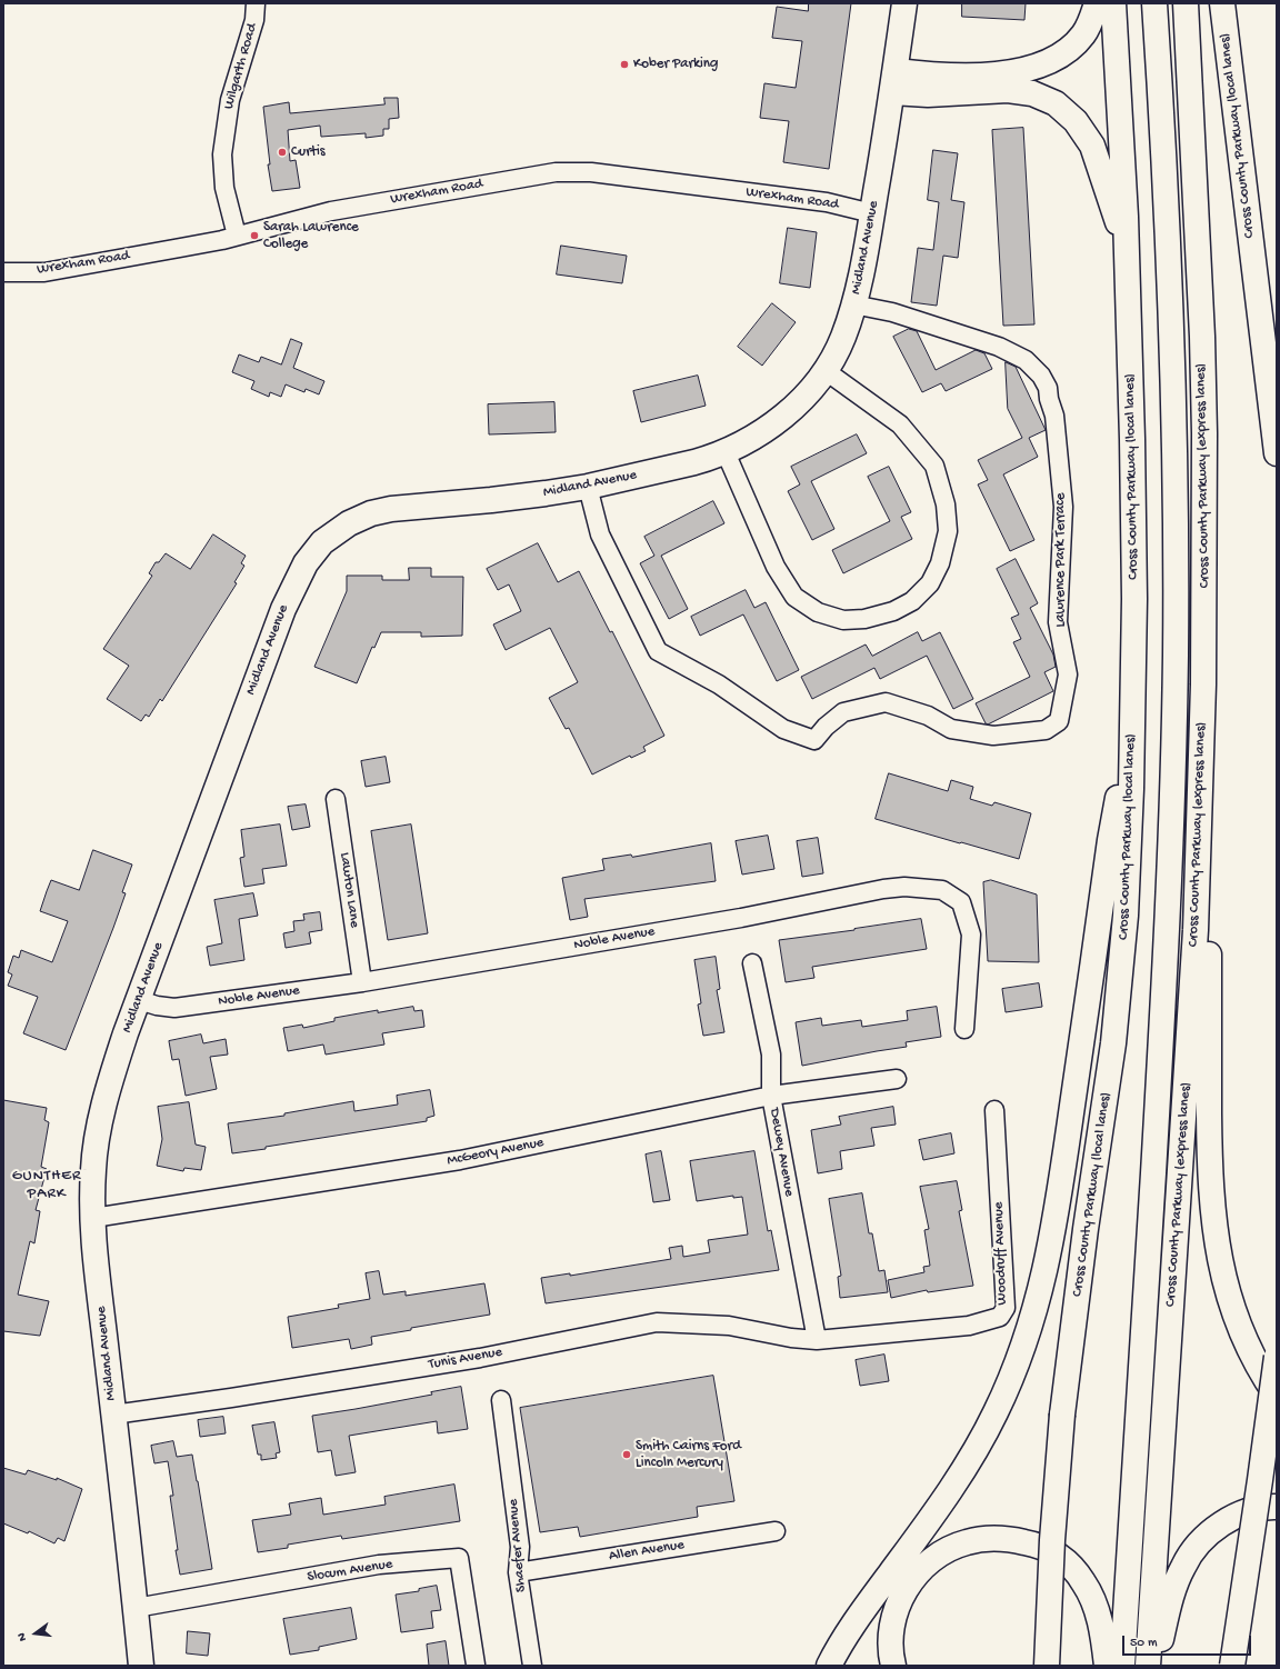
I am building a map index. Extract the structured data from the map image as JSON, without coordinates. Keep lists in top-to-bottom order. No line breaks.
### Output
{"streets":{"main road":["Cross County Parkway (local lanes)","Midland Avenue","Cross County Parkway (express lanes)"],"street":["Wilgarth Road","Wrexham Road","Lawrence Park Terrace","Lawton Lane","Noble Avenue","McGeory Avenue","Dewey Avenue","Woodruff Avenue","Tunis Avenue","Shaefer Avenue","Allen Avenue","Slocum Avenue"]},"crossings":[["Wilgarth Road","Wrexham Road"],["Wrexham Road","Midland Avenue"],["Midland Avenue","Lawrence Park Terrace"],["Midland Avenue","Noble Avenue"],["Midland Avenue","McGeory Avenue"],["Midland Avenue","Tunis Avenue"],["Midland Avenue","Slocum Avenue"],["Lawton Lane","Noble Avenue"],["McGeory Avenue","Dewey Avenue"],["Dewey Avenue","Woodruff Avenue"],["Dewey Avenue","Tunis Avenue"],["Woodruff Avenue","Tunis Avenue"],["Shaefer Avenue","Allen Avenue"]],"districts":["GUNTHER PARK"],"places":["Kober Parking","Curtis","Sarah Lawrence College","Smith Cairns Ford Lincoln Mercury"],"scale_bar":"50 m","north":"left"}
